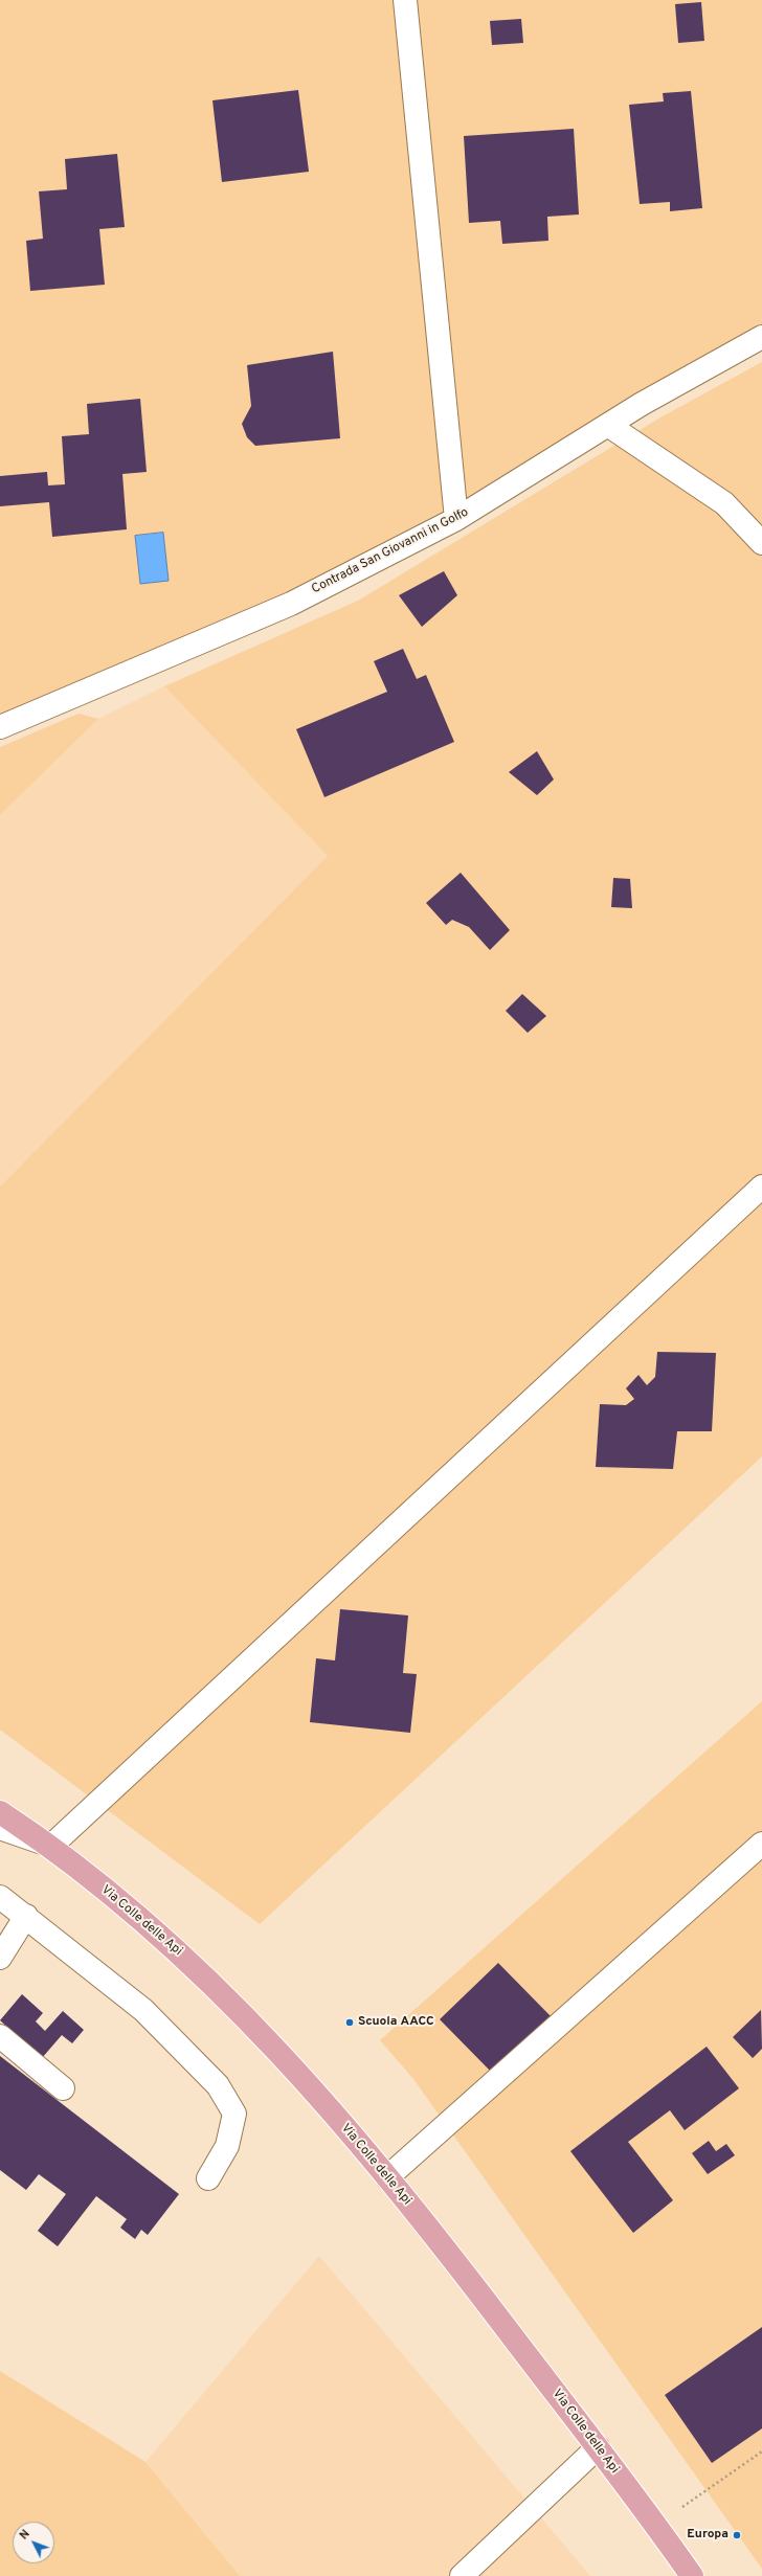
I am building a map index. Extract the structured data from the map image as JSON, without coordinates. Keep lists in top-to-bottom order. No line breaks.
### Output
{"streets":{"main road":["Via Colle delle Api"],"street":["Contrada San Giovanni in Golfo"]},"places":["Scuola AACC","Europa"],"north":"top left"}
